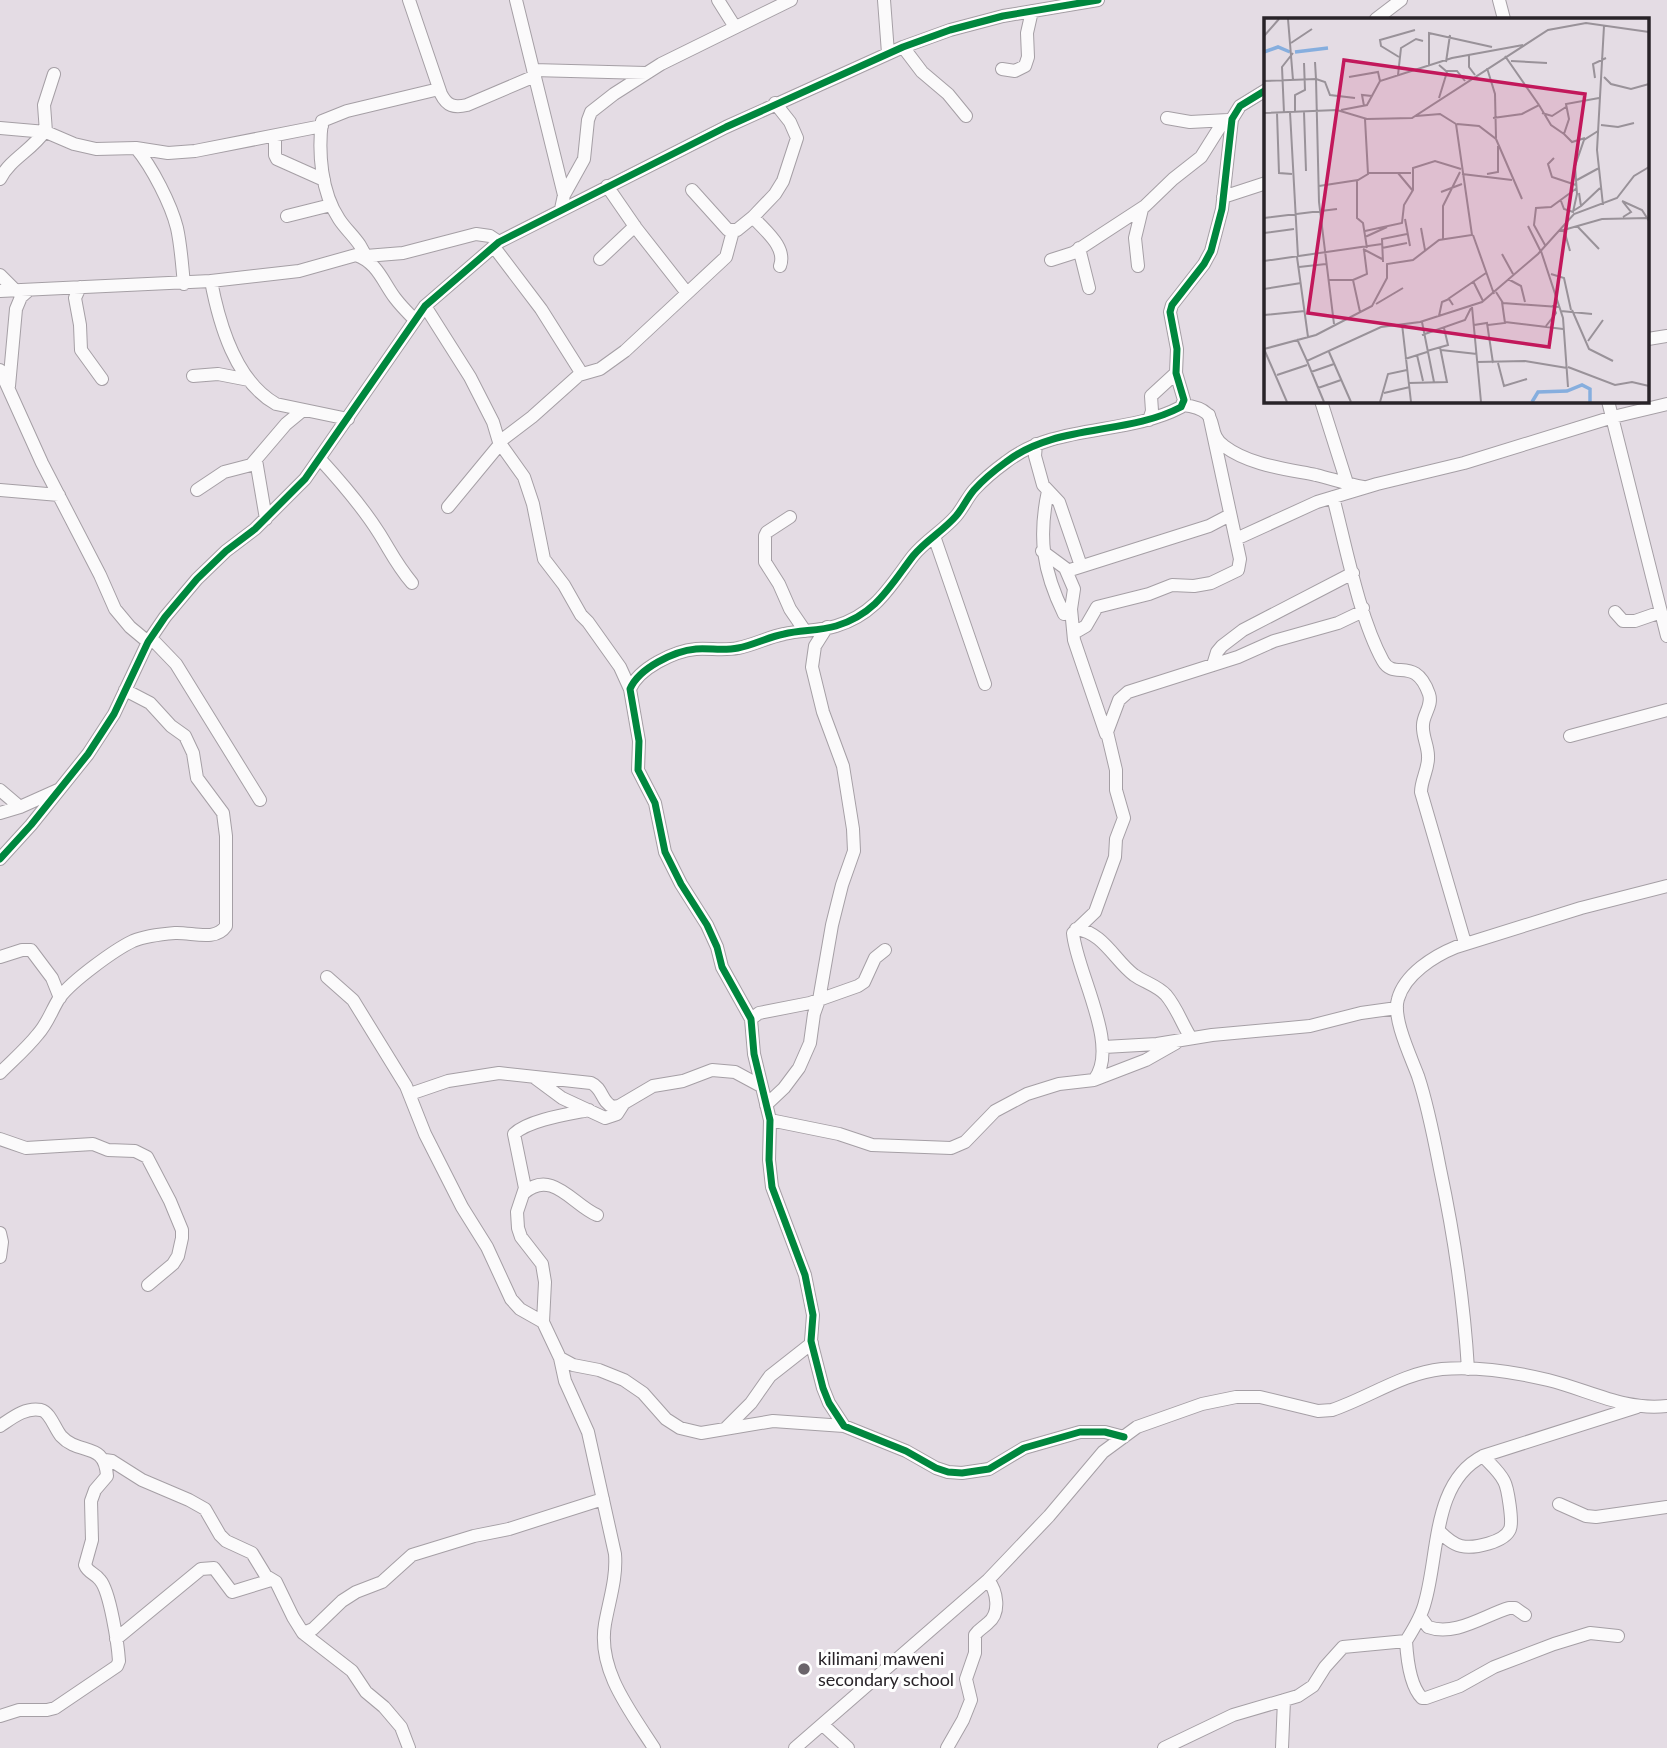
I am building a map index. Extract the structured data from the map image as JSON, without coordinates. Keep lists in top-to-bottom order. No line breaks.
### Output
{"places":["kilimani maweni secondary school"]}
